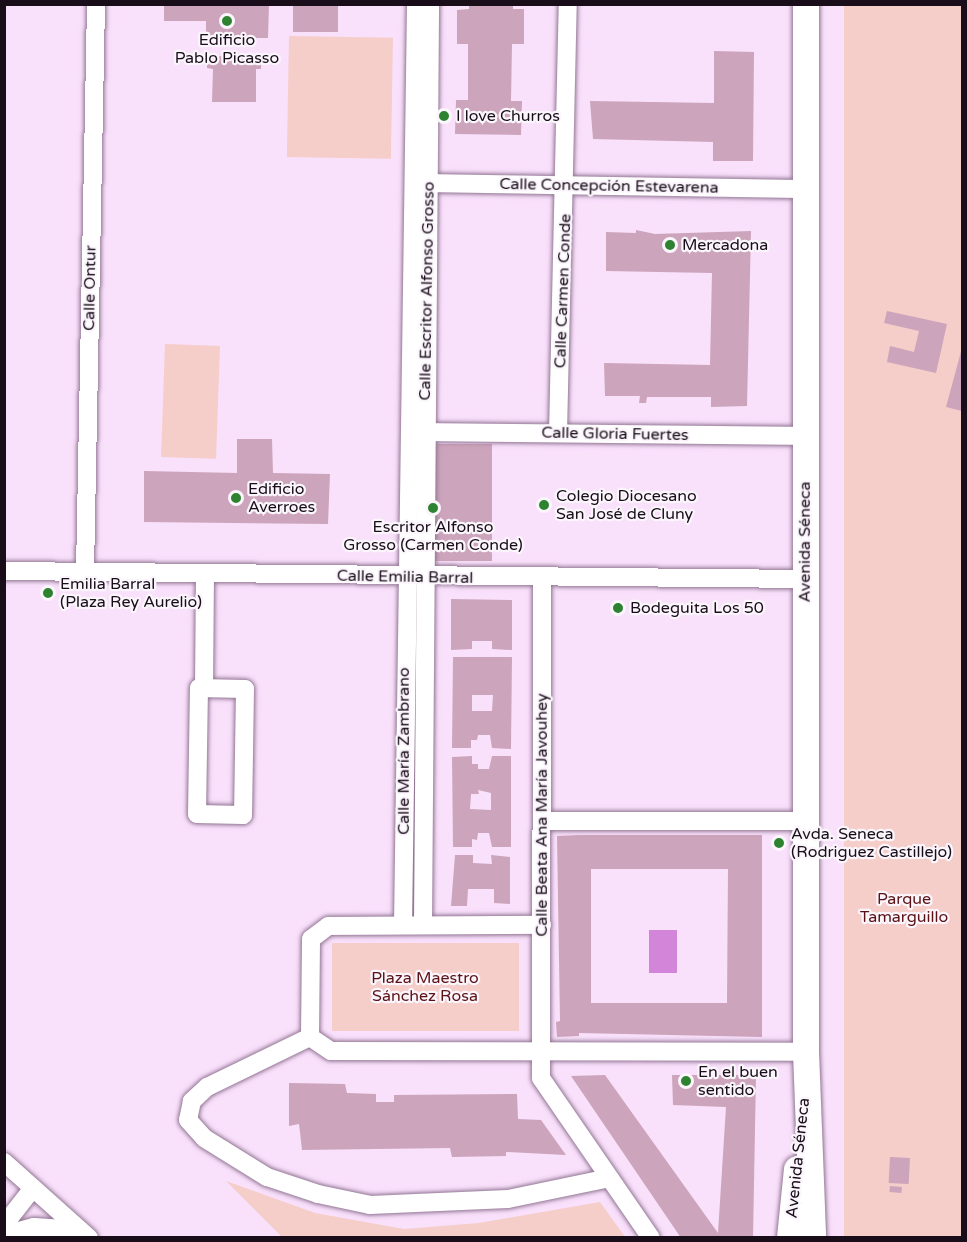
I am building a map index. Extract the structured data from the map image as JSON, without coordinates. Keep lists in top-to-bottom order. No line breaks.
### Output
{"streets":{"street":["Calle Concepción Estevarena","Calle Ontur","Calle Escritor Alfonso Grosso","Calle Carmen Conde","Calle Gloria Fuertes","Avenida Séneca","Calle Emilia Barral","Calle María Zambrano","Calle Beata Ana María Javouhey"]},"crossings":[["Calle Concepción Estevarena","Calle Escritor Alfonso Grosso"],["Calle Concepción Estevarena","Calle Carmen Conde"],["Calle Concepción Estevarena","Avenida Séneca"],["Calle Ontur","Calle Emilia Barral"],["Calle Escritor Alfonso Grosso","Calle Gloria Fuertes"],["Calle Escritor Alfonso Grosso","Calle Emilia Barral"],["Calle Escritor Alfonso Grosso","Calle María Zambrano"],["Calle Carmen Conde","Calle Gloria Fuertes"],["Calle Gloria Fuertes","Avenida Séneca"],["Avenida Séneca","Calle Emilia Barral"],["Calle Emilia Barral","Calle María Zambrano"],["Calle Emilia Barral","Calle Beata Ana María Javouhey"]],"parks":["Parque Tamarguillo","Plaza Maestro Sánchez Rosa"],"places":["Edificio Pablo Picasso","I love Churros","Mercadona","Edificio Averroes","Colegio Diocesano San José de Cluny","Escritor Alfonso Grosso (Carmen Conde)","Emilia Barral (Plaza Rey Aurelio)","Bodeguita Los 50","Avda. Seneca (Rodriguez Castillejo)","En el buen sentido"]}
